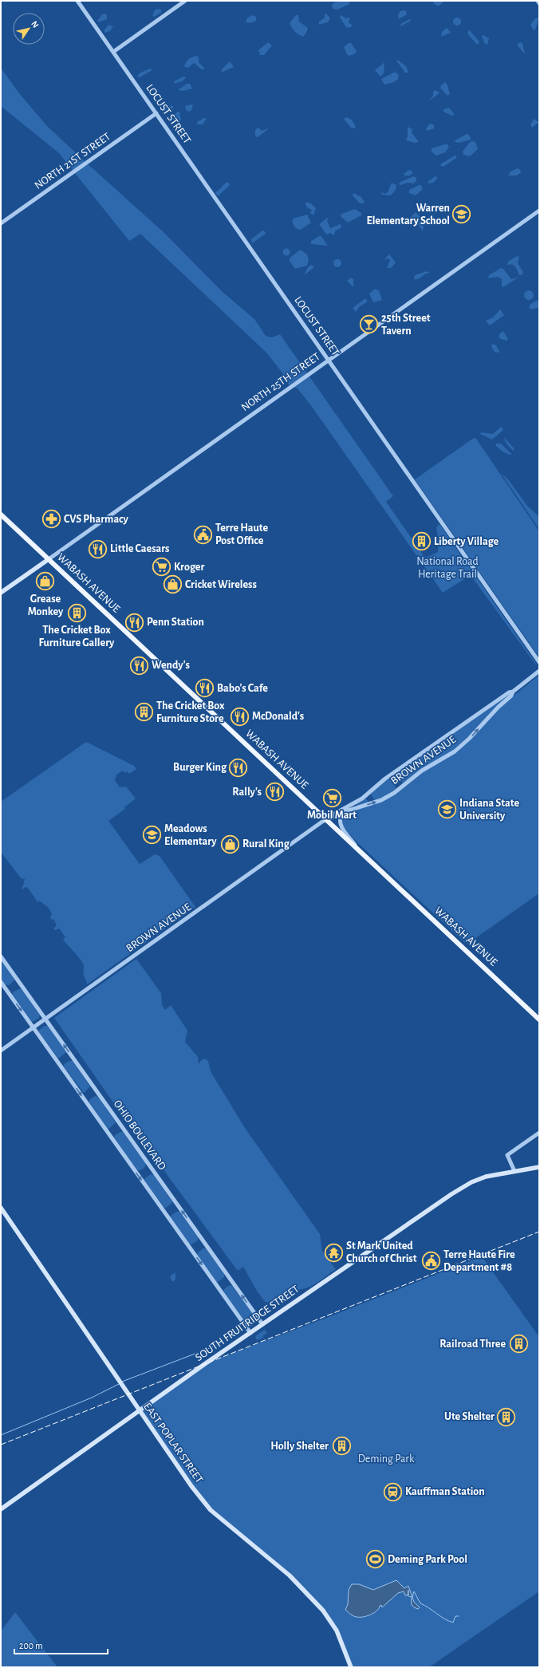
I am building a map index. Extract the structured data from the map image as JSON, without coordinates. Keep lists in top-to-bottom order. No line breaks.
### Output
{"streets":{"main road":["WABASH AVENUE","SOUTH FRUITRIDGE STREET","EAST POPLAR STREET"],"street":["LOCUST STREET","NORTH 21ST STREET","NORTH 25TH STREET","BROWN AVENUE","OHIO BOULEVARD"]},"crossings":[["LOCUST STREET","NORTH 21ST STREET"],["LOCUST STREET","NORTH 25TH STREET"],["NORTH 25TH STREET","WABASH AVENUE"],["WABASH AVENUE","BROWN AVENUE"],["BROWN AVENUE","OHIO BOULEVARD"],["OHIO BOULEVARD","SOUTH FRUITRIDGE STREET"],["SOUTH FRUITRIDGE STREET","EAST POPLAR STREET"]],"parks":["National Road Heritage Trail","Deming Park"],"places":{"school or university":["Warren Elementary School","Indiana State University","Meadows Elementary"],"bar":["25th Street Tavern"],"pharmacy":["CVS Pharmacy"],"public building":["Terre Haute Post Office","Terre Haute Fire Department #8"],"building":["Liberty Village","The Cricket Box Furniture Gallery","The Cricket Box Furniture Store","Railroad Three","Ute Shelter","Holly Shelter"],"restaurant":["Little Caesars","Penn Station","Wendy's","Babo's Cafe","McDonald's","Burger King","Rally's"],"supermarket":["Kroger","Mobil Mart"],"shop":["Grease Monkey","Cricket Wireless","Rural King"],"temple":["St Mark United Church of Christ"],"station":["Kauffman Station"],"sports":["Deming Park Pool"]},"scale_bar":"200 m","north":"top right"}
